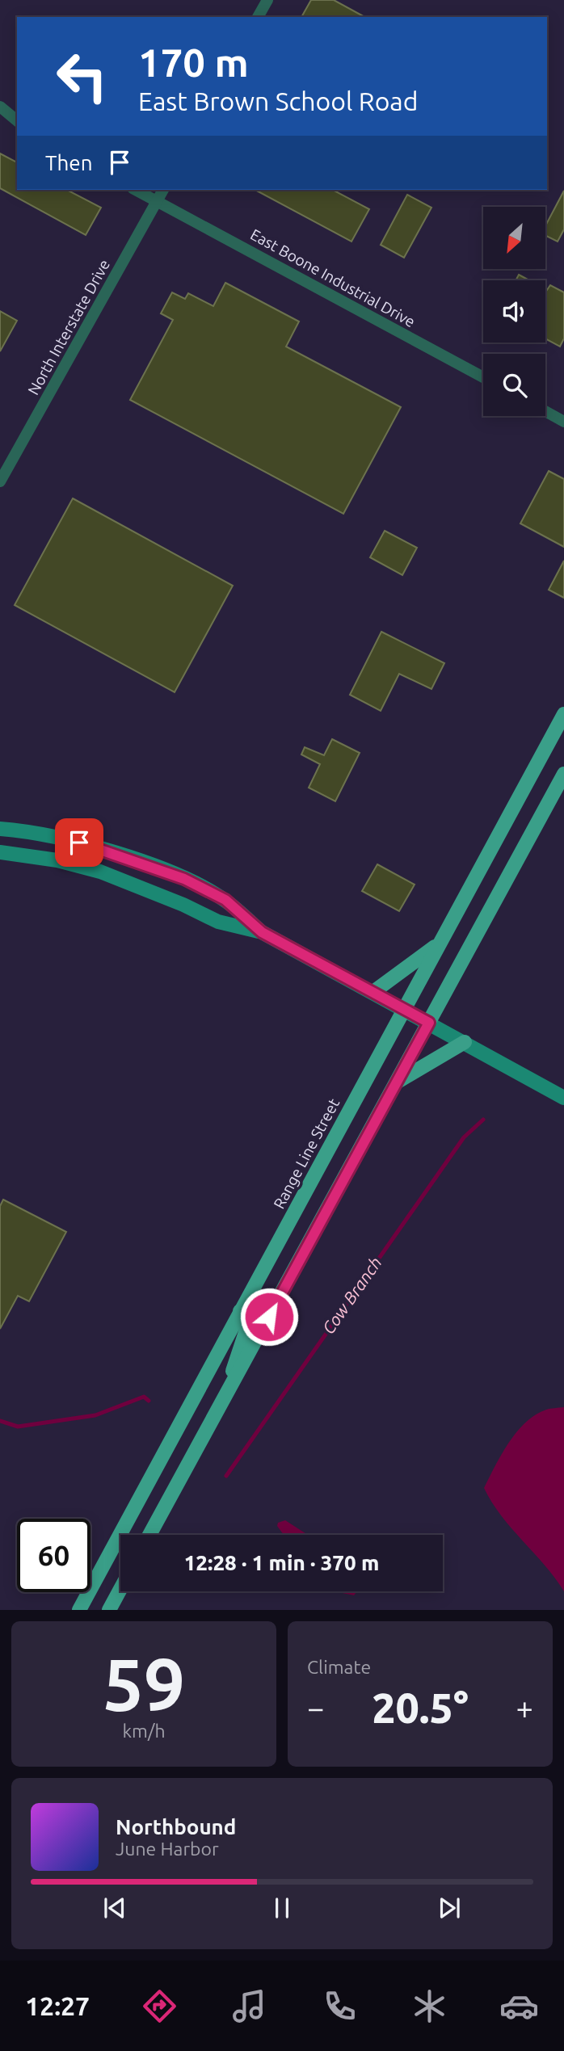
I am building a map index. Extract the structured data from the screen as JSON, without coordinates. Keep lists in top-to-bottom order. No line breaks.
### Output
{"streets":{"main road":["Range Line Street"],"street":["East Boone Industrial Drive","North Interstate Drive"]},"crossings":[["East Boone Industrial Drive","North Interstate Drive"]],"water":["Cow Branch"],"north":"bottom left","page":{"turn":["170 m","East Brown School Road"],"then":"Then","limit":"60","trip":"12:28 · 1 min · 370 m","tile":[["59","km/h"],"Climate"],"heat":["−","20.5°","+"],"song":["Northbound","June Harbor"],"tabs":"12:27"}}
